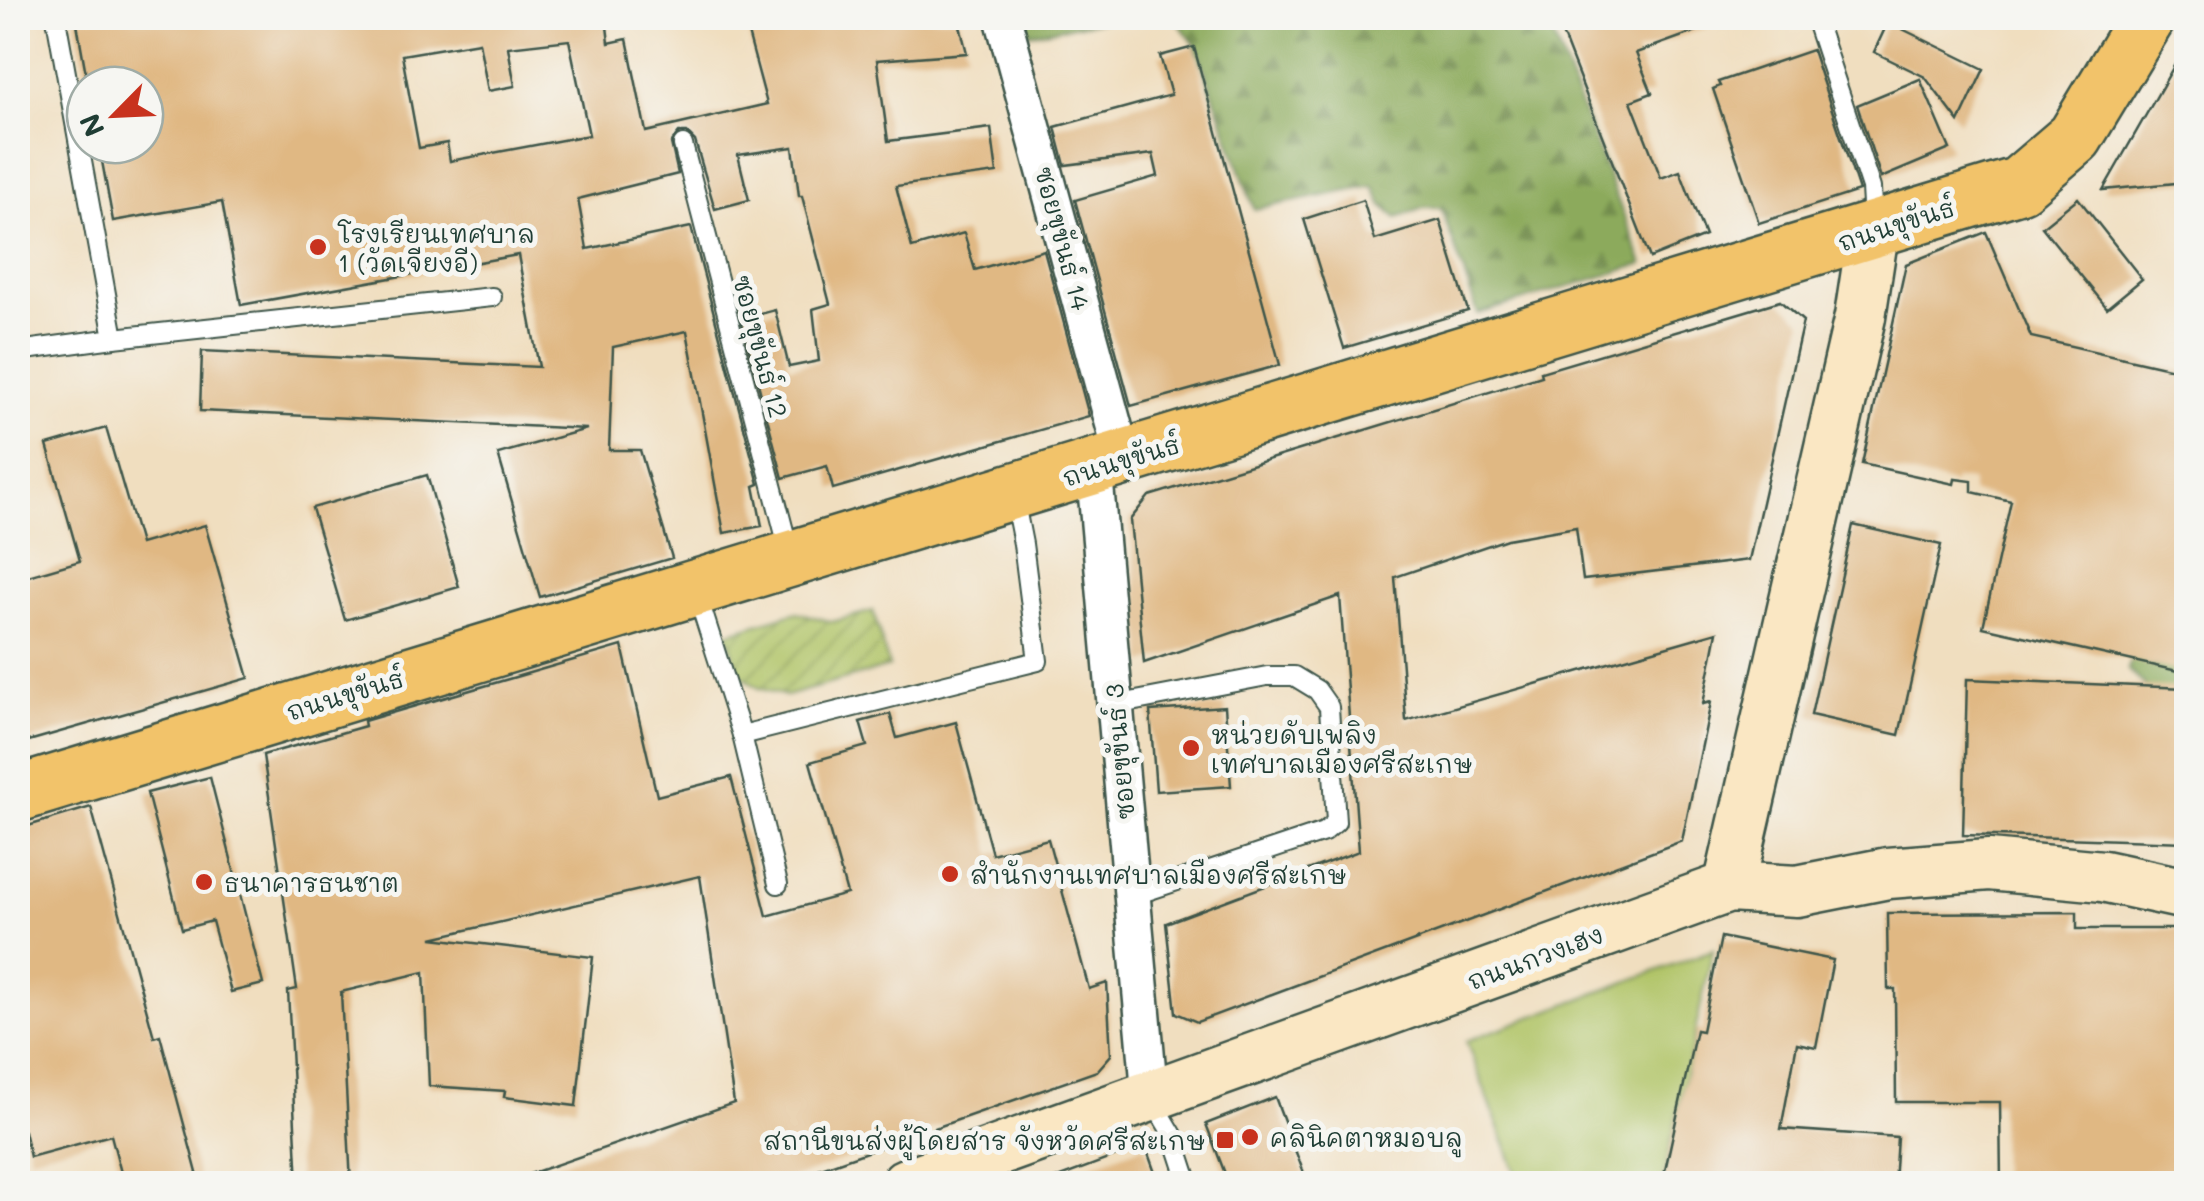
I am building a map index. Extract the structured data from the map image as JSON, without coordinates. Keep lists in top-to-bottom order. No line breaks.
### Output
{"streets":{"main road":["ถนนขุขันธ์"],"street":["ซอยขุขันธ์ 14","ซอยขุขันธ์ 3","ถนนกวงเฮง"],"lane":["ซอยขุขันธ์ 12"]},"crossings":[["ถนนขุขันธ์","ซอยขุขันธ์ 14"],["ถนนขุขันธ์","ซอยขุขันธ์ 12"],["ถนนขุขันธ์","ซอยขุขันธ์ 3"],["ซอยขุขันธ์ 14","ซอยขุขันธ์ 3"],["ซอยขุขันธ์ 3","ถนนกวงเฮง"]],"places":{"other":["โรงเรียนเทศบาล 1 (วัดเจียงอี)","หน่วยดับเพลิง เทศบาลเมืองศรีสะเกษ","สำนักงานเทศบาลเมืองศรีสะเกษ","ธนาคารธนชาต","คลินิคตาหมอบลู"],"transit":["สถานีขนส่งผู้โดยสาร จังหวัดศรีสะเกษ"]},"north":"bottom left"}
